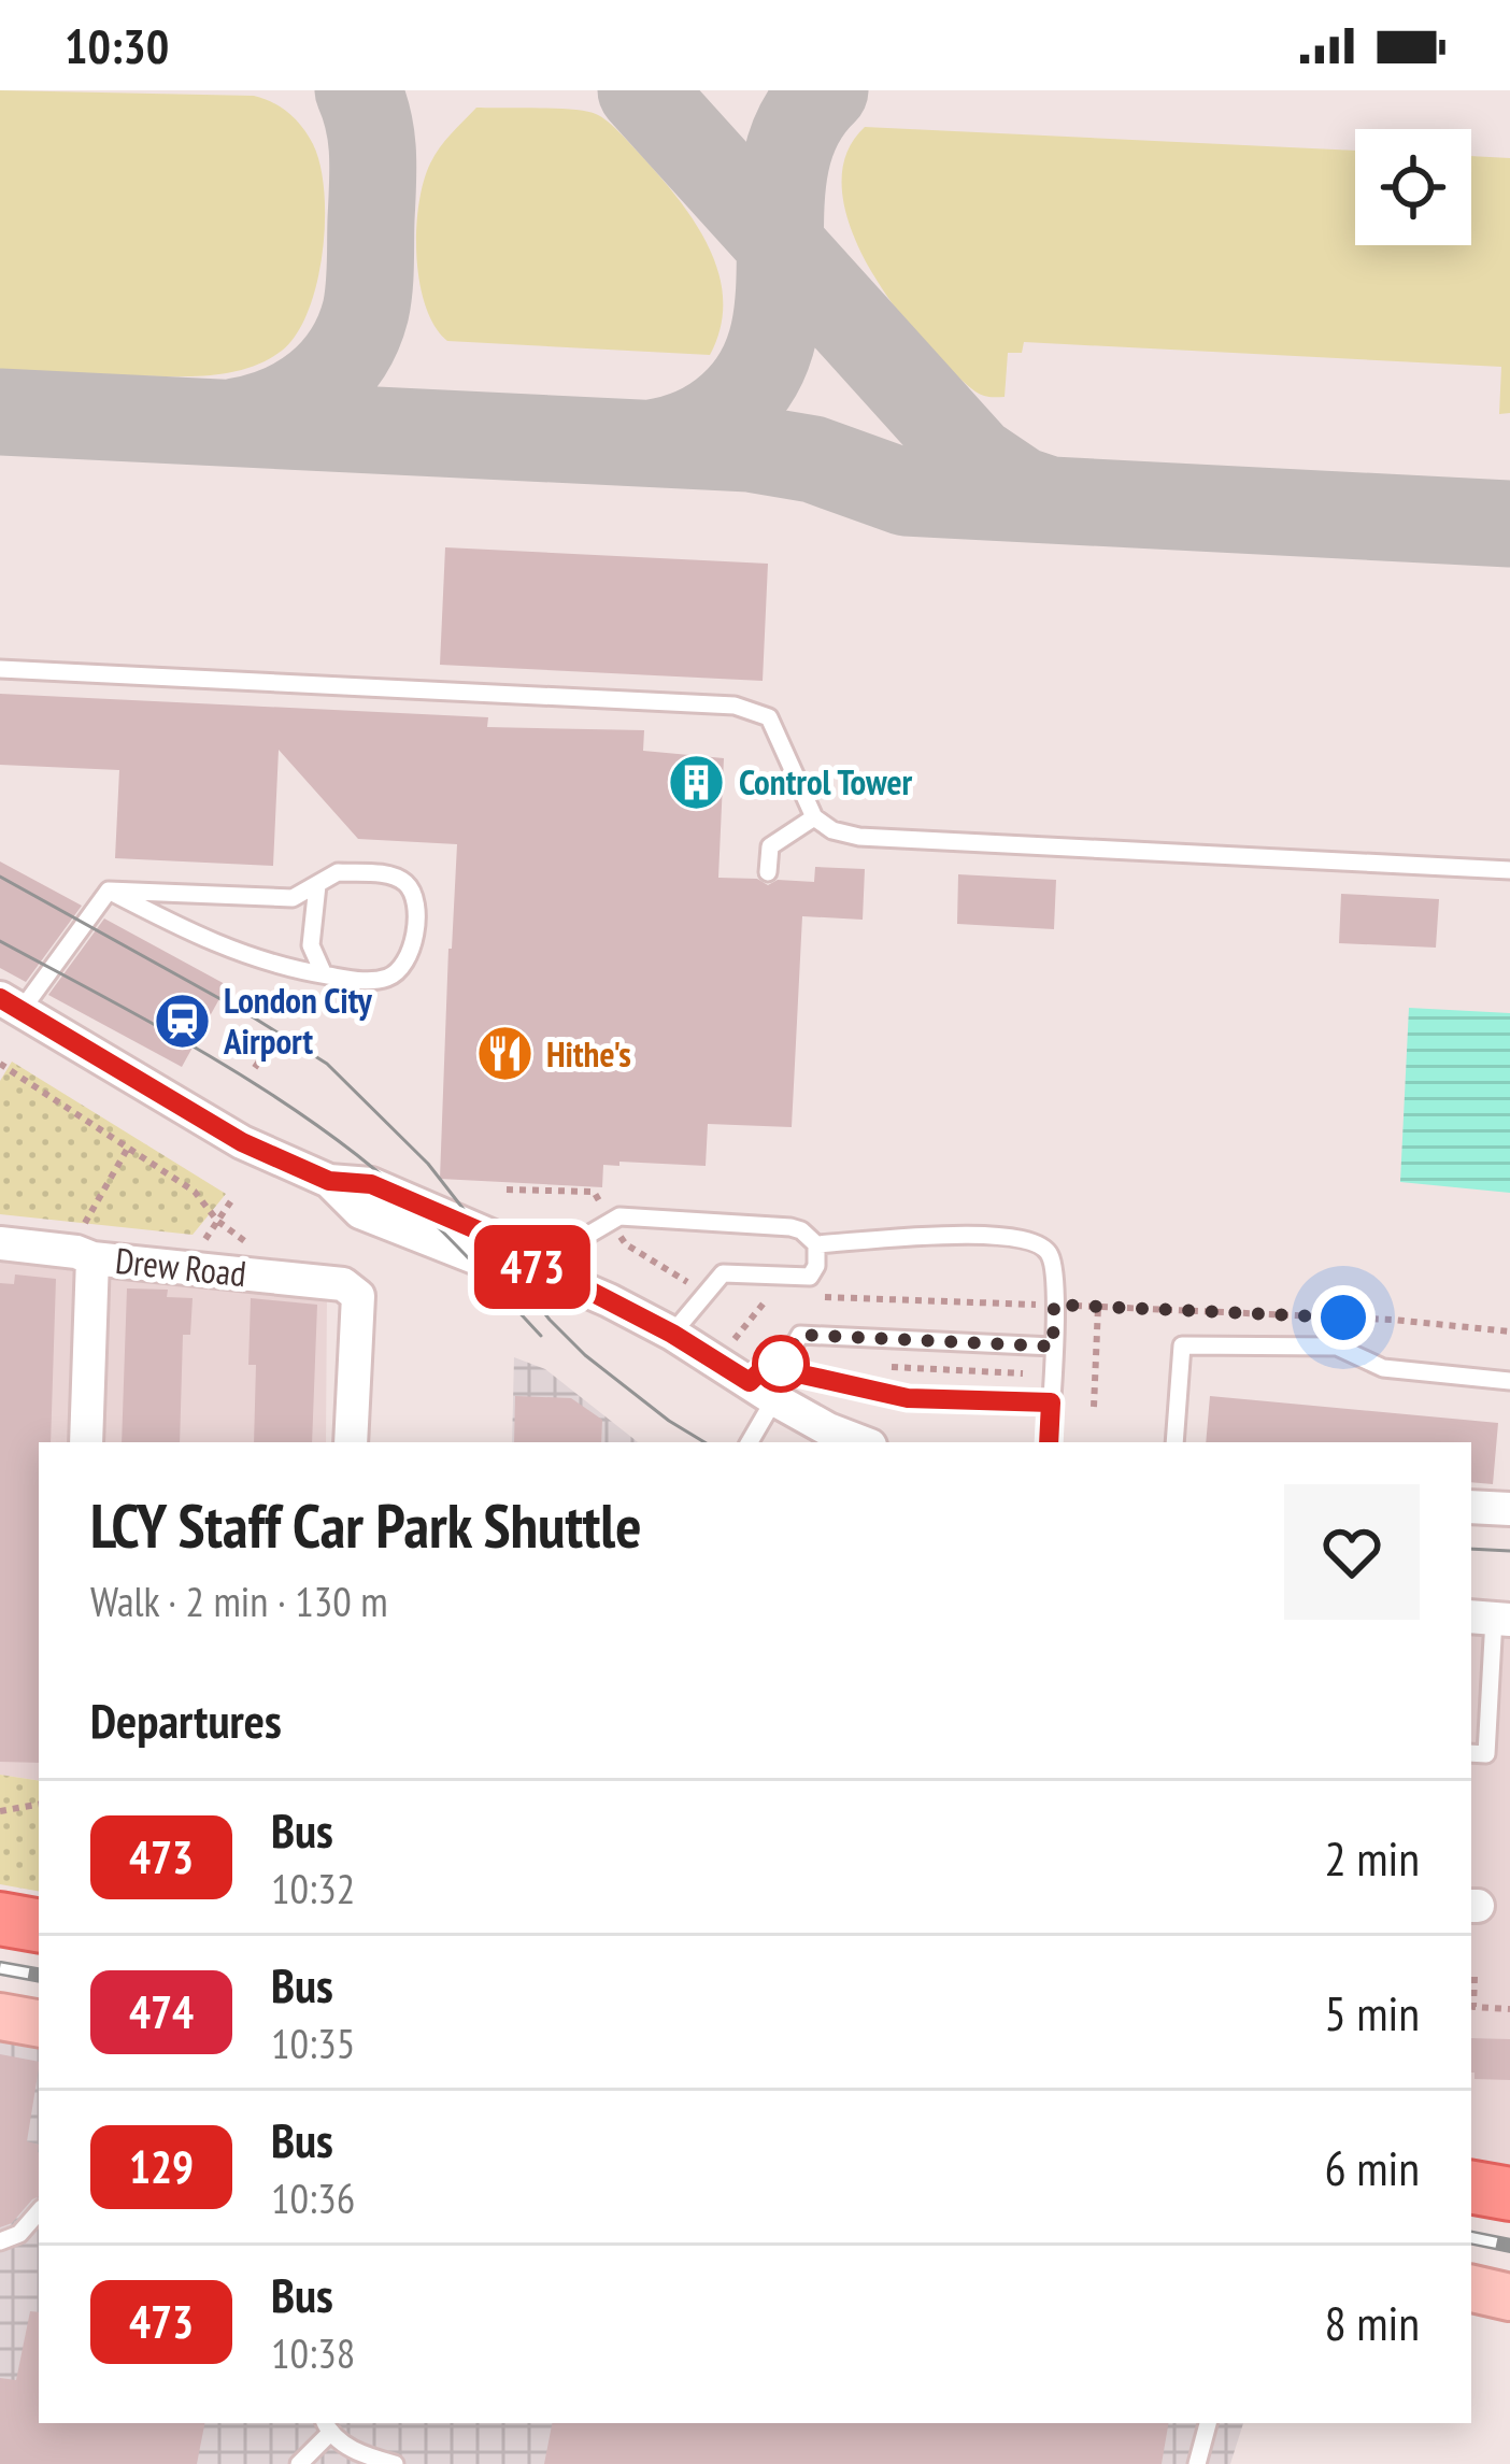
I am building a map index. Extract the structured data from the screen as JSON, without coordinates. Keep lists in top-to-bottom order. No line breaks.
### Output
{"streets":{"street":["Drew Road"]},"places":{"building":["Control Tower"],"station":["London City Airport"],"restaurant":["Hithe's"]},"lines":["bus line 473"],"page":{"status":"10:30","on_map":"473","heading":[["LCY Staff Car Park Shuttle","Walk · 2 min · 130 m"],"Departures"],"list":[{"mark":"473","name":"Bus","note":"10:32","value":"2 min"},{"mark":"474","name":"Bus","note":"10:35","value":"5 min"},{"mark":"129","name":"Bus","note":"10:36","value":"6 min"},{"mark":"473","name":"Bus","note":"10:38","value":"8 min"}]}}
